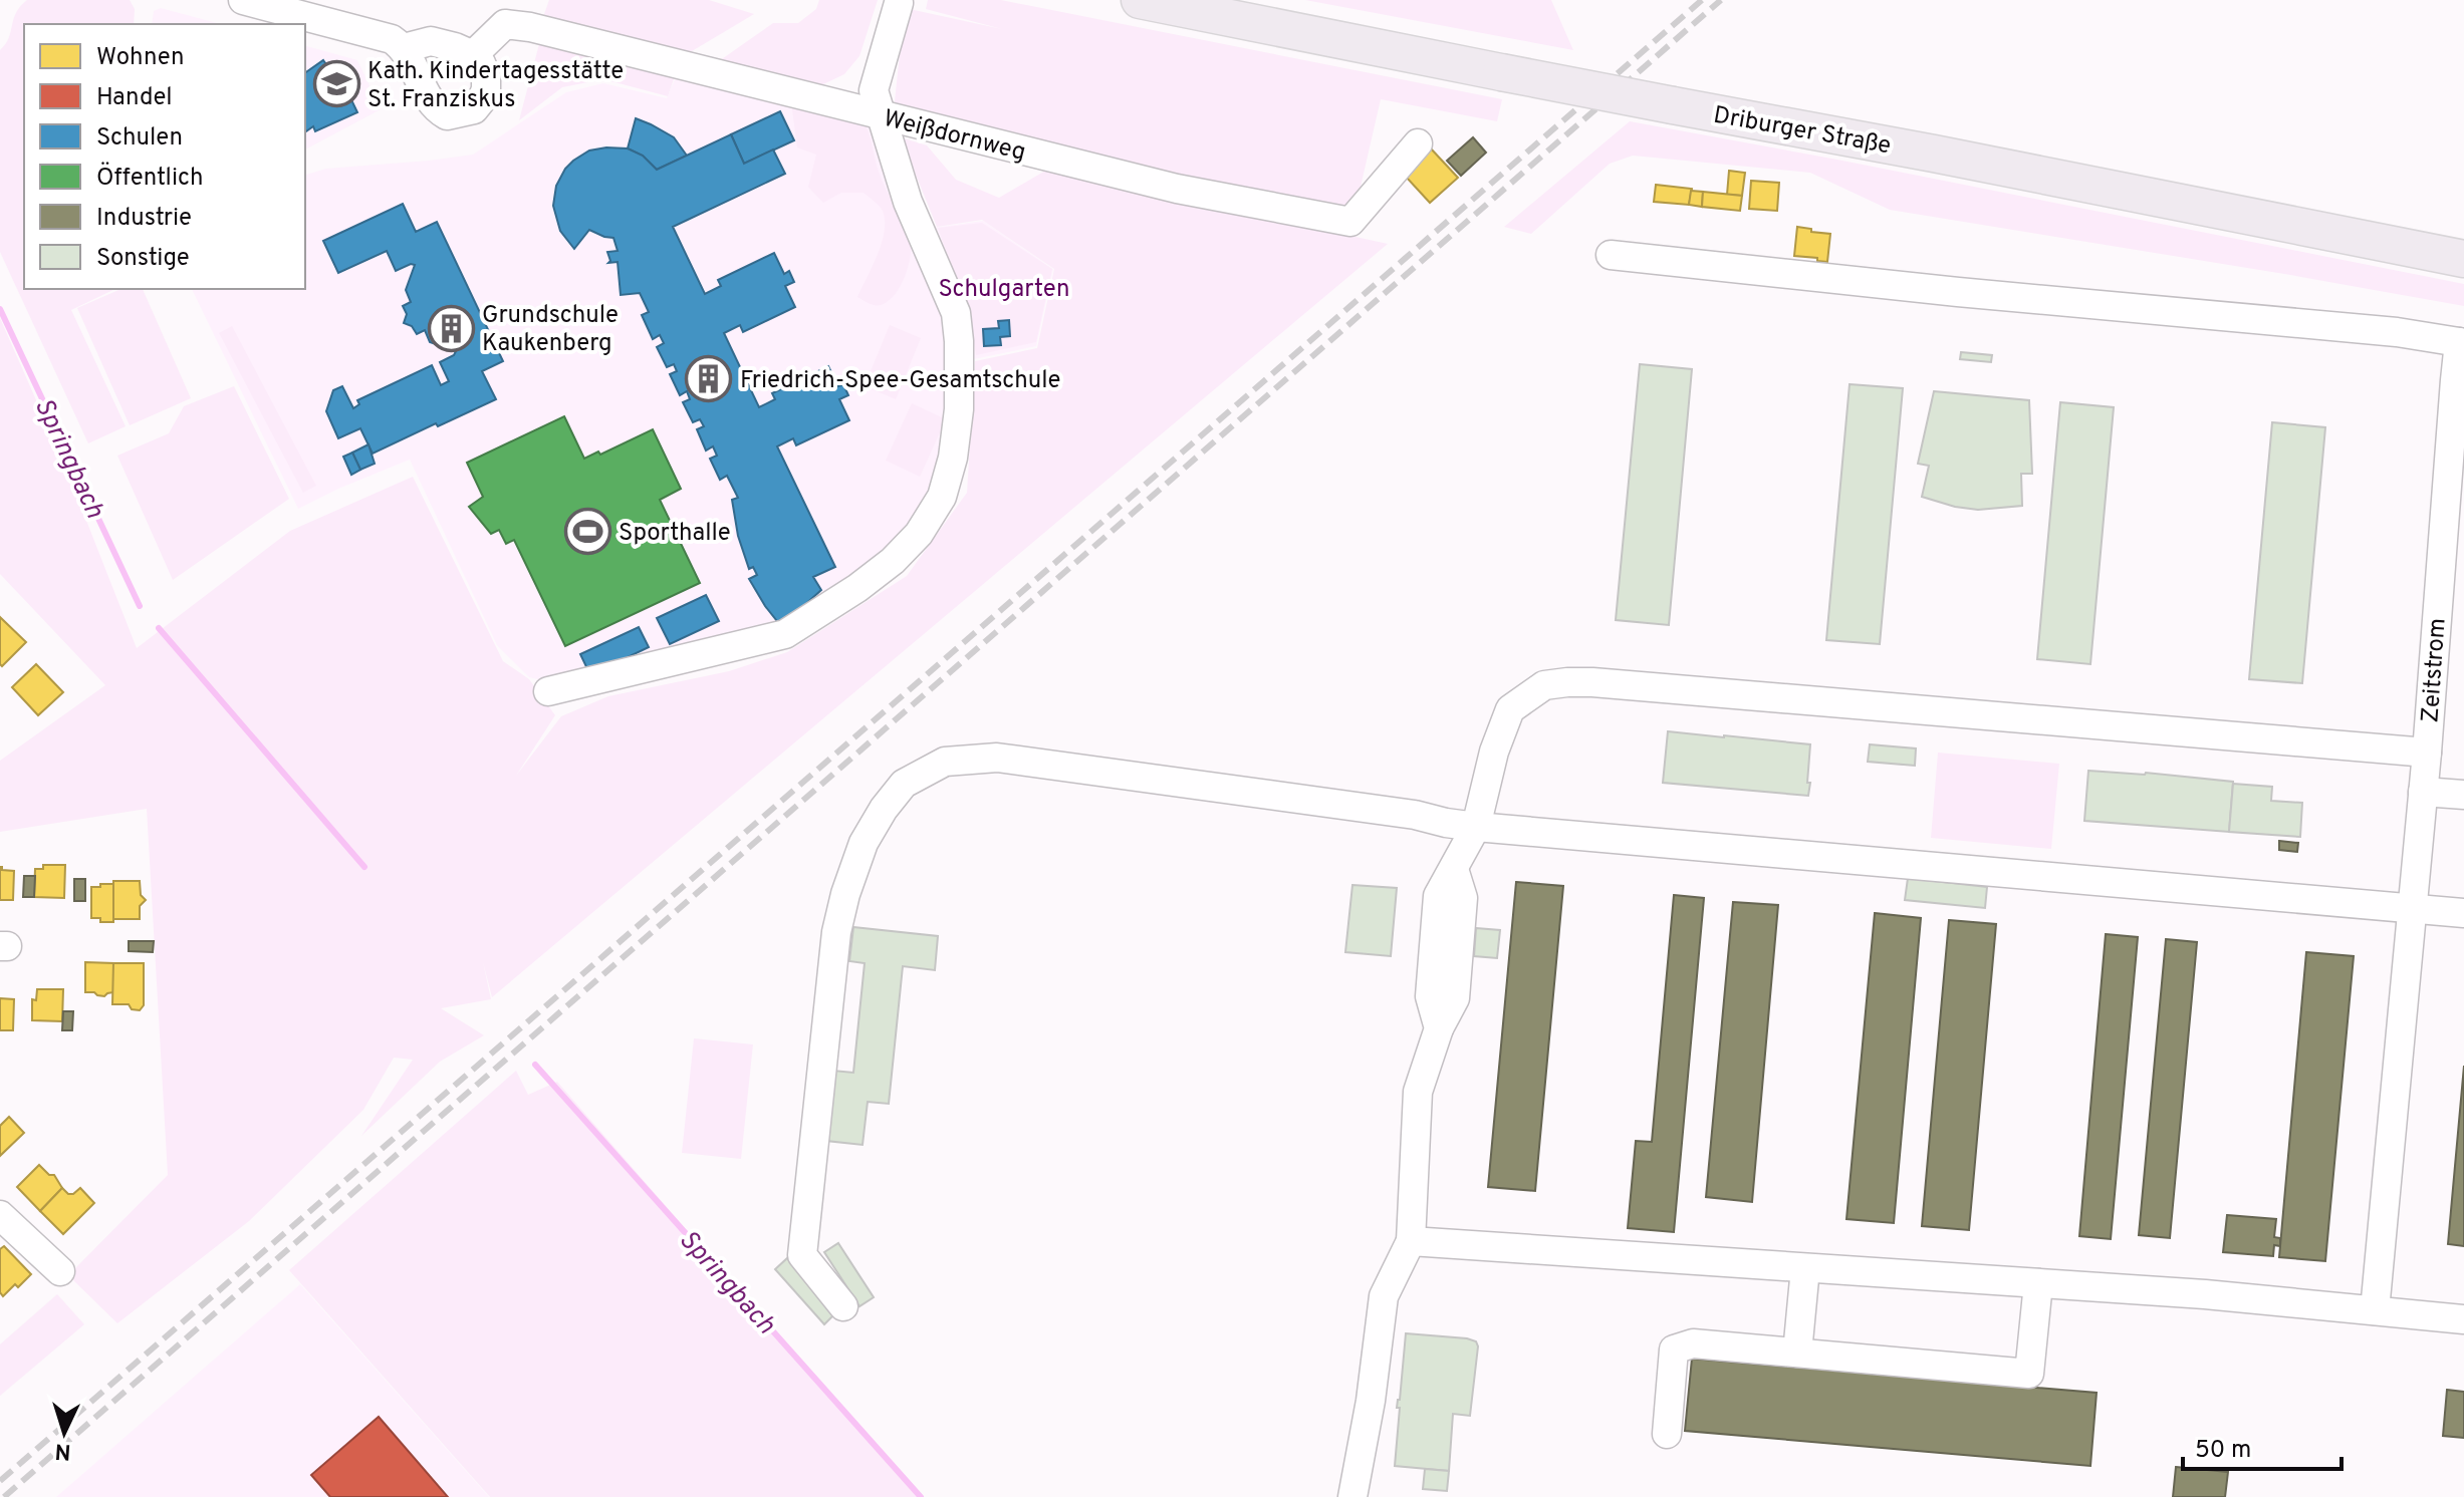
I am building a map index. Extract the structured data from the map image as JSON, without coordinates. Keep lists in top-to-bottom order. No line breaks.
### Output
{"streets":{"main road":["Driburger Straße"],"street":["Weißdornweg","Zeitstrom"]},"water":["Springbach"],"parks":["Schulgarten"],"places":{"school or university":["Kath. Kindertagesstätte St. Franziskus"],"building":["Grundschule Kaukenberg","Friedrich-Spee-Gesamtschule"],"sports":["Sporthalle"]},"legend":["Wohnen","Handel","Schulen","Öffentlich","Industrie","Sonstige"],"scale_bar":"50 m","north":"bottom"}
